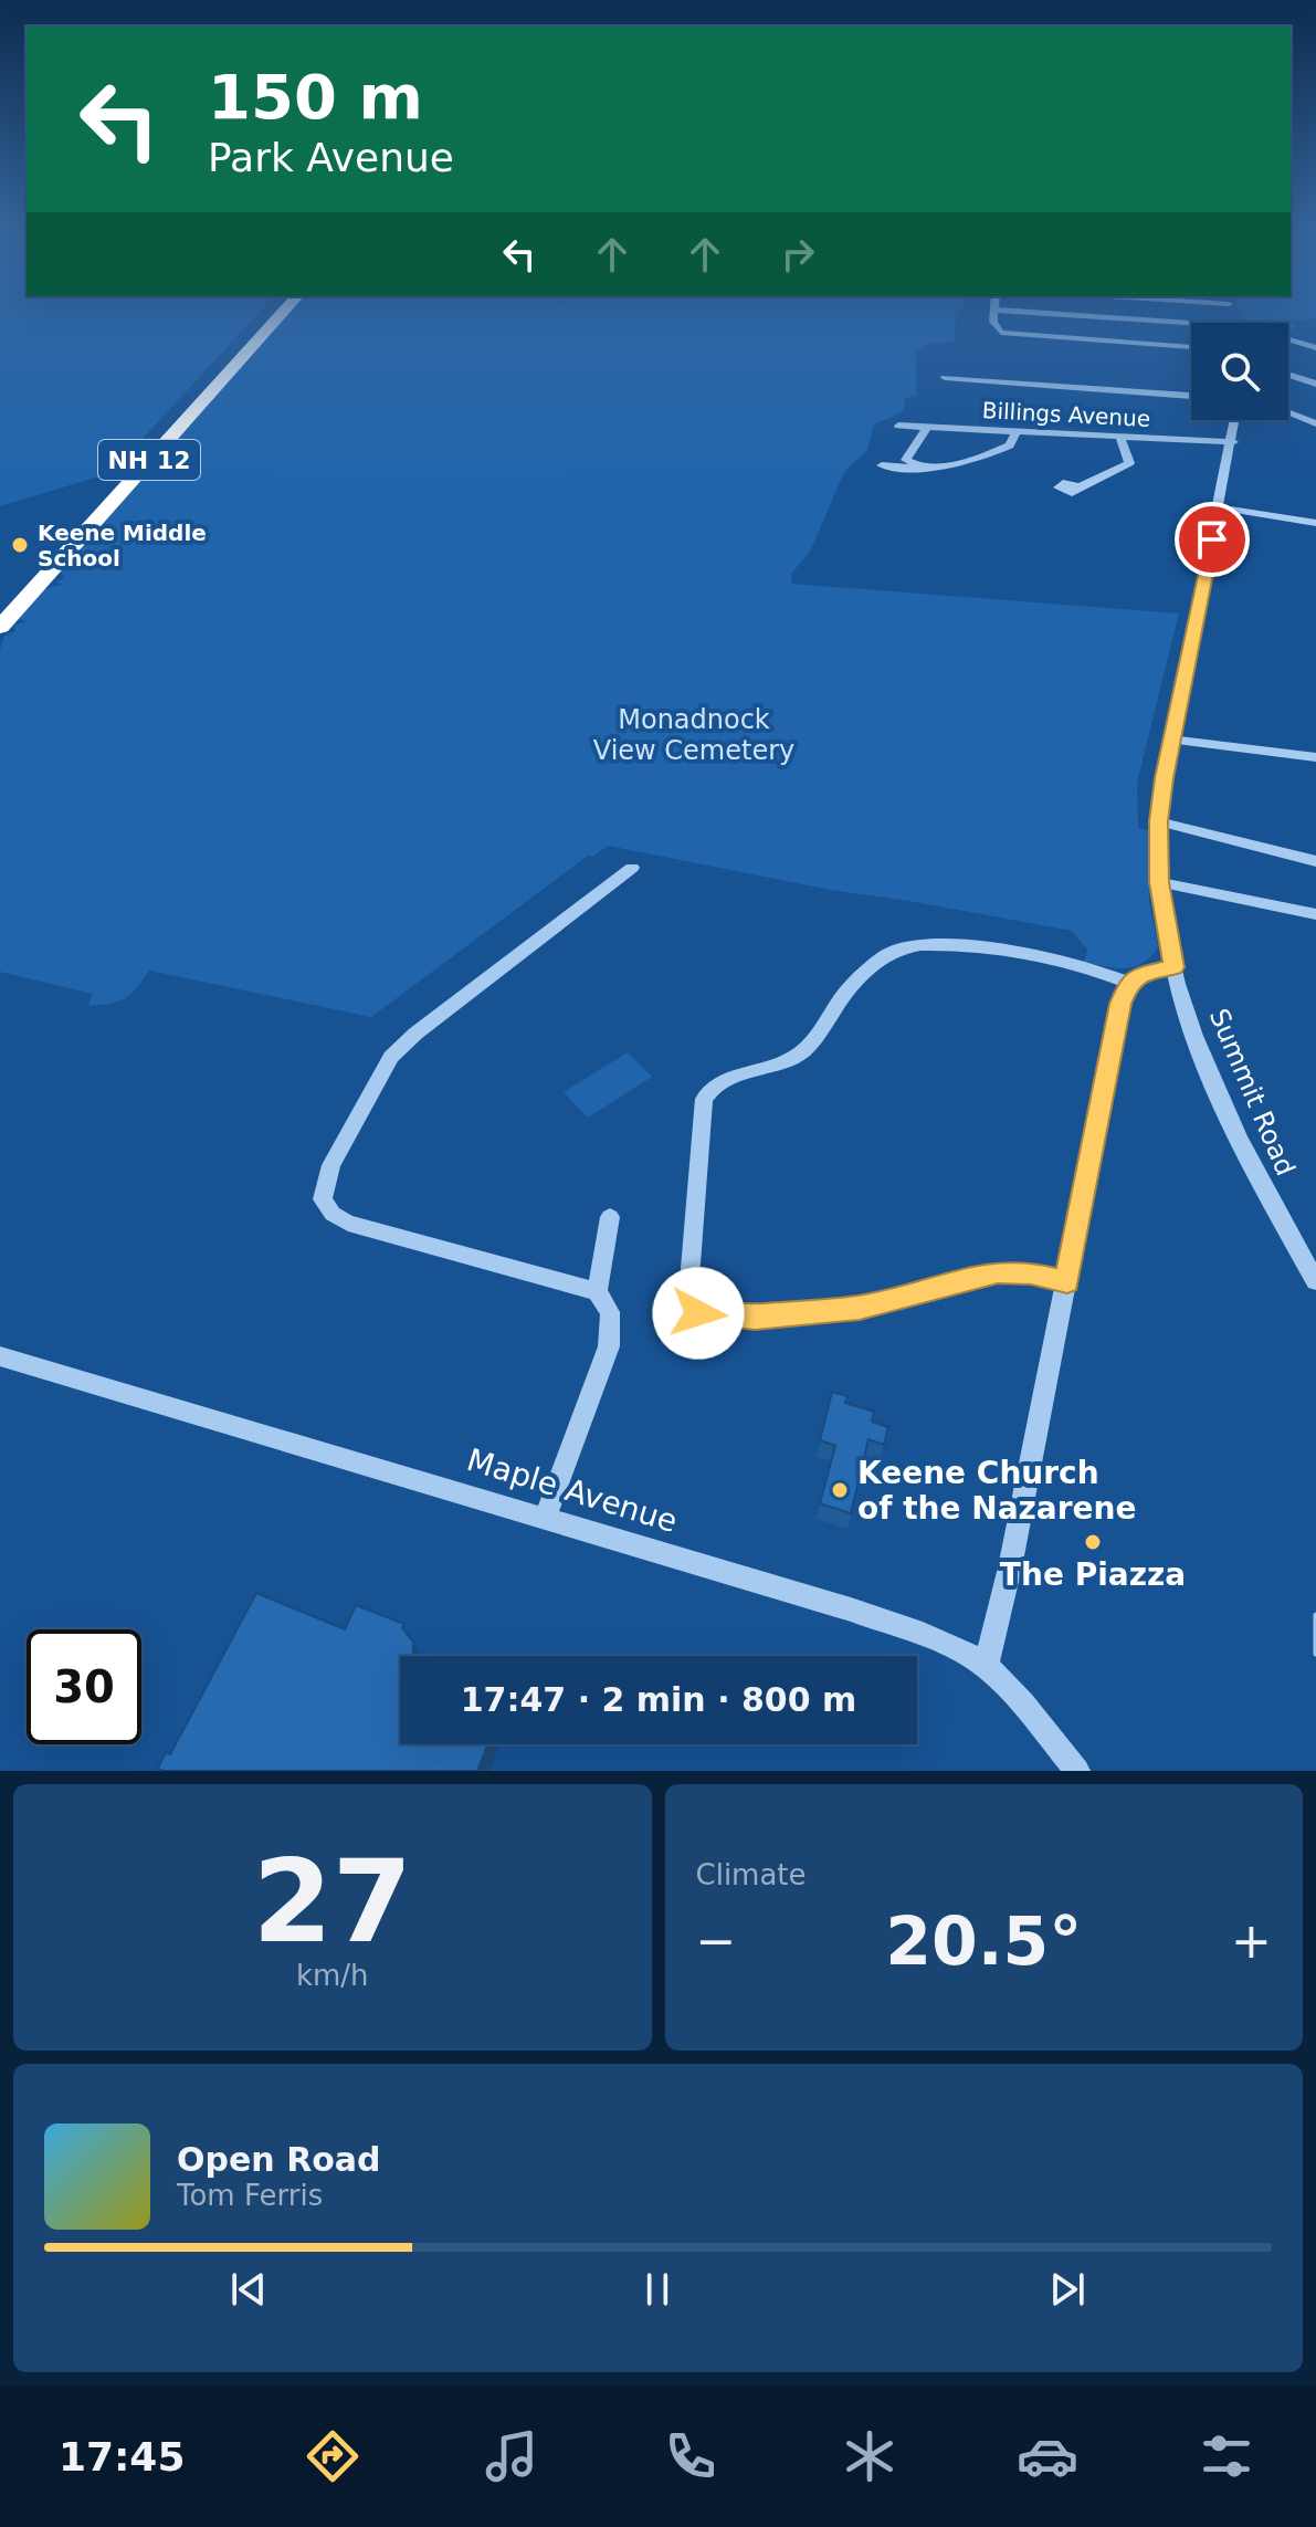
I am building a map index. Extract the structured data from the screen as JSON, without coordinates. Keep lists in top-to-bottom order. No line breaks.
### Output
{"streets":{"highway":["NH 12"],"street":["Billings Avenue","Summit Road","Maple Avenue"]},"crossings":[["Billings Avenue","Summit Road"]],"parks":["Monadnock View Cemetery"],"places":["Keene Middle School","Keene Church of the Nazarene","The Piazza"],"page":{"turn":["150 m","Park Avenue"],"limit":"30","trip":"17:47 · 2 min · 800 m","tile":[["27","km/h"],"Climate"],"heat":["−","20.5°","+"],"song":["Open Road","Tom Ferris"],"tabs":"17:45"}}
